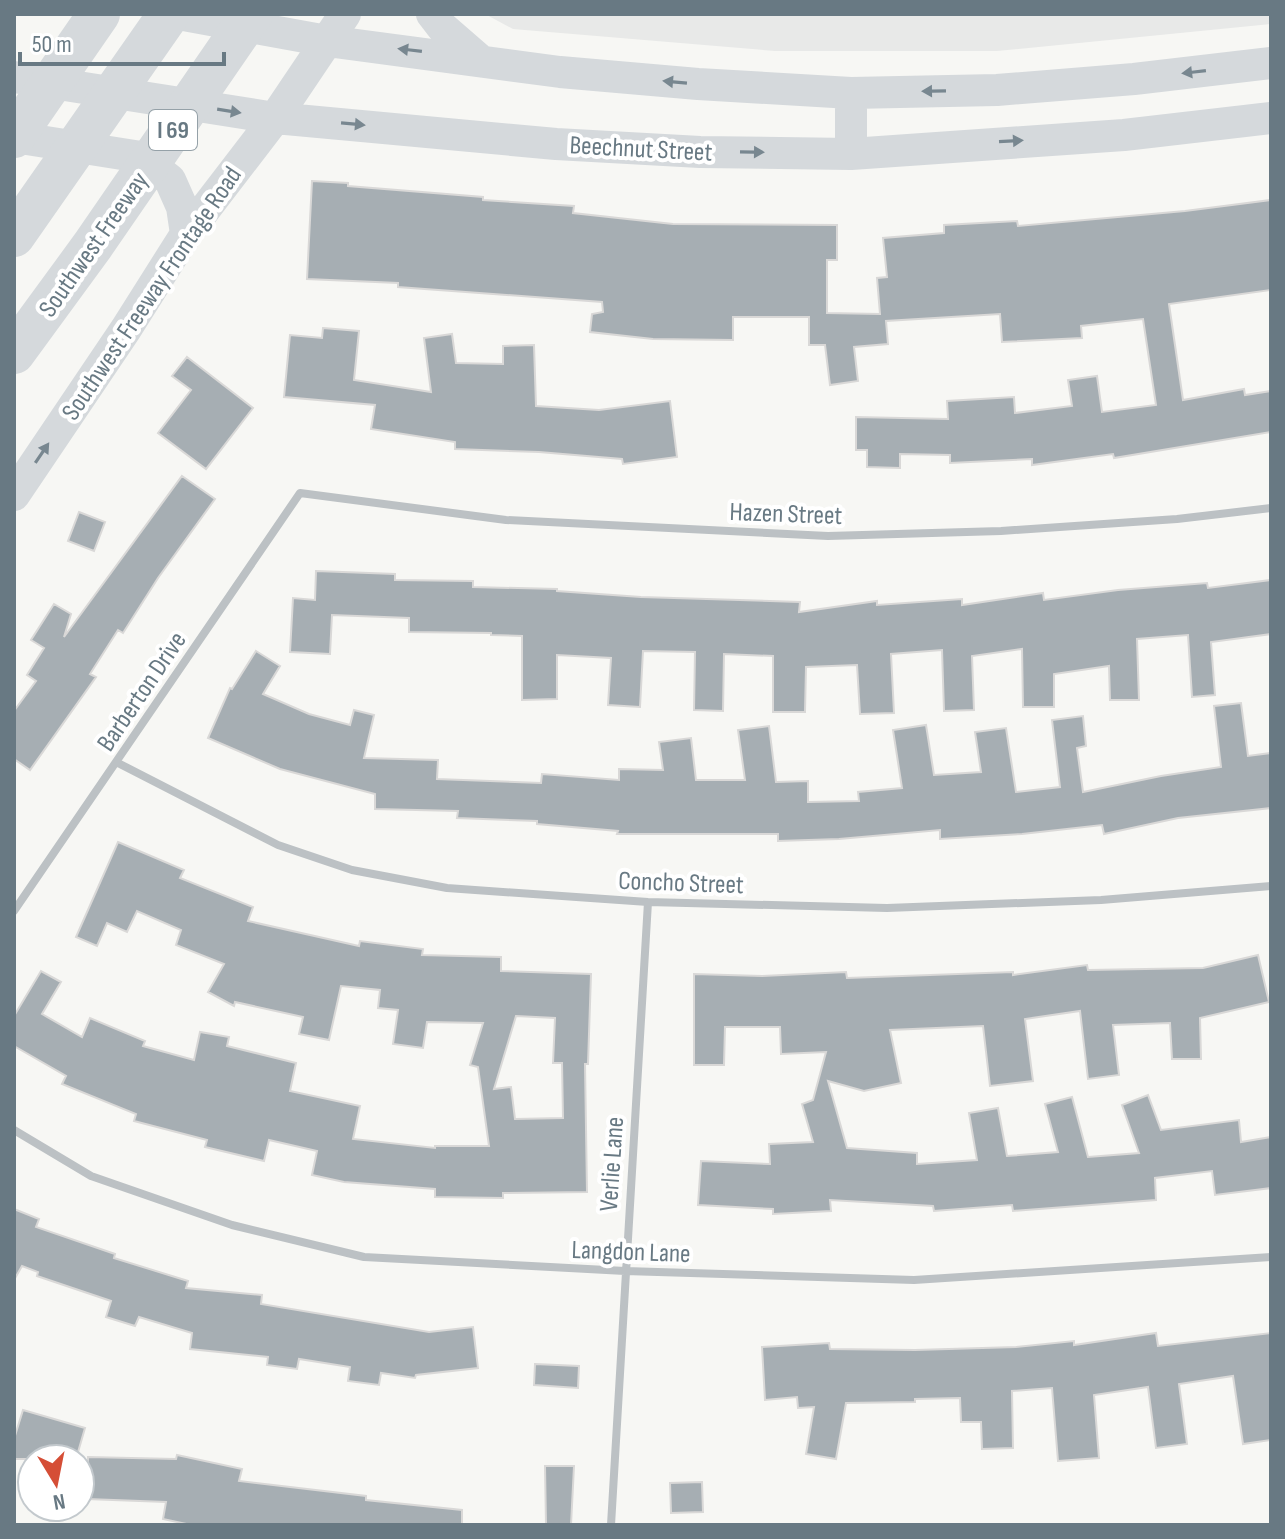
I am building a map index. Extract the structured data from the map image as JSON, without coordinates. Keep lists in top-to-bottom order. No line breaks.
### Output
{"streets":{"highway":["I 69","Southwest Freeway"],"main road":["Beechnut Street","Southwest Freeway Frontage Road"],"street":["Hazen Street","Barberton Drive","Concho Street","Verlie Lane","Langdon Lane"]},"crossings":[["Beechnut Street","Southwest Freeway Frontage Road"],["Hazen Street","Barberton Drive"],["Barberton Drive","Concho Street"],["Concho Street","Verlie Lane"],["Verlie Lane","Langdon Lane"]],"one_way":["Southwest Freeway Frontage Road"],"scale_bar":"50 m","north":"bottom"}
